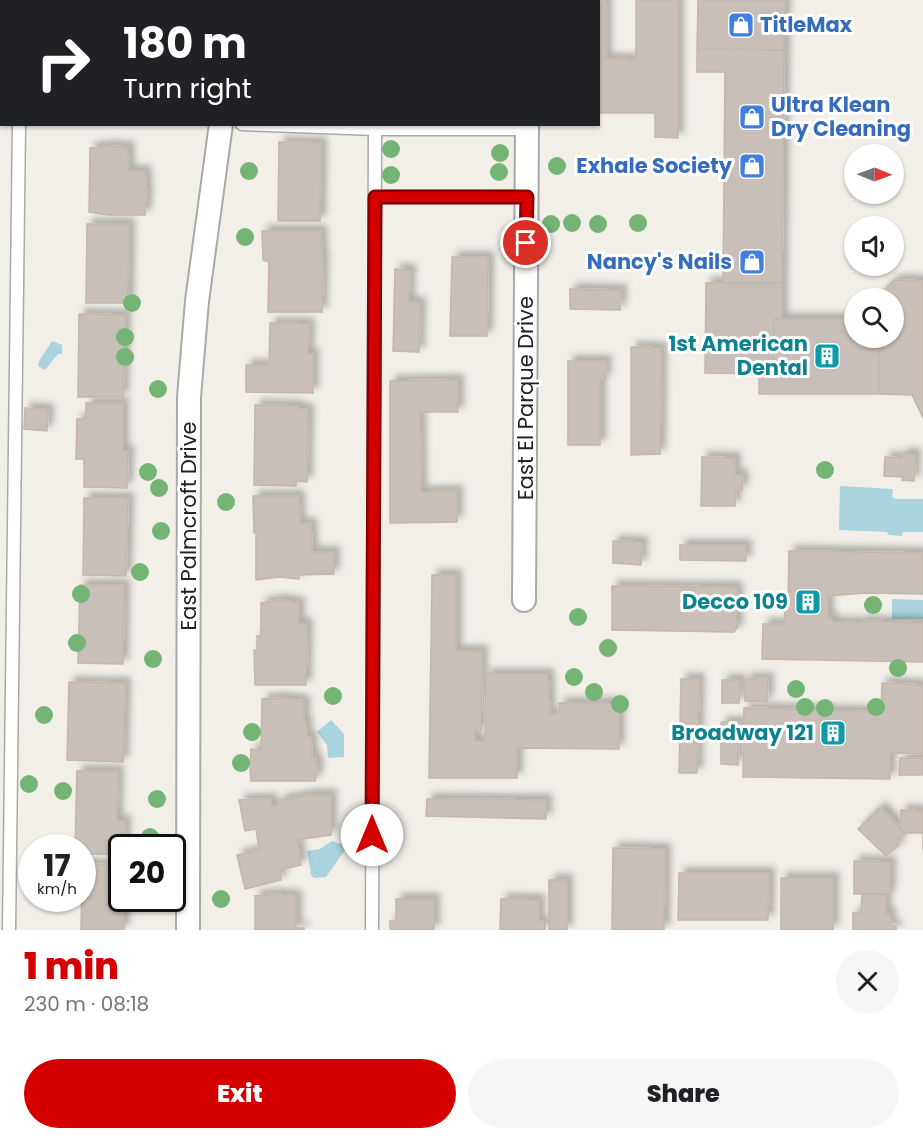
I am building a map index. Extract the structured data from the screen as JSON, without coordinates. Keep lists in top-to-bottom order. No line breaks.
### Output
{"streets":{"street":["East El Parque Drive","East Palmcroft Drive"]},"places":{"shop":["TitleMax","Ultra Klean Dry Cleaning","Exhale Society","Nancy's Nails"],"building":["1st American Dental","Decco 109","Broadway 121"]},"north":"right","page":{"turn":["180 m","Turn right"],"speed":"17 km/h","limit":"20","heading":["1 min","230 m · 08:18"],"buttons":["Exit","Share"]}}
